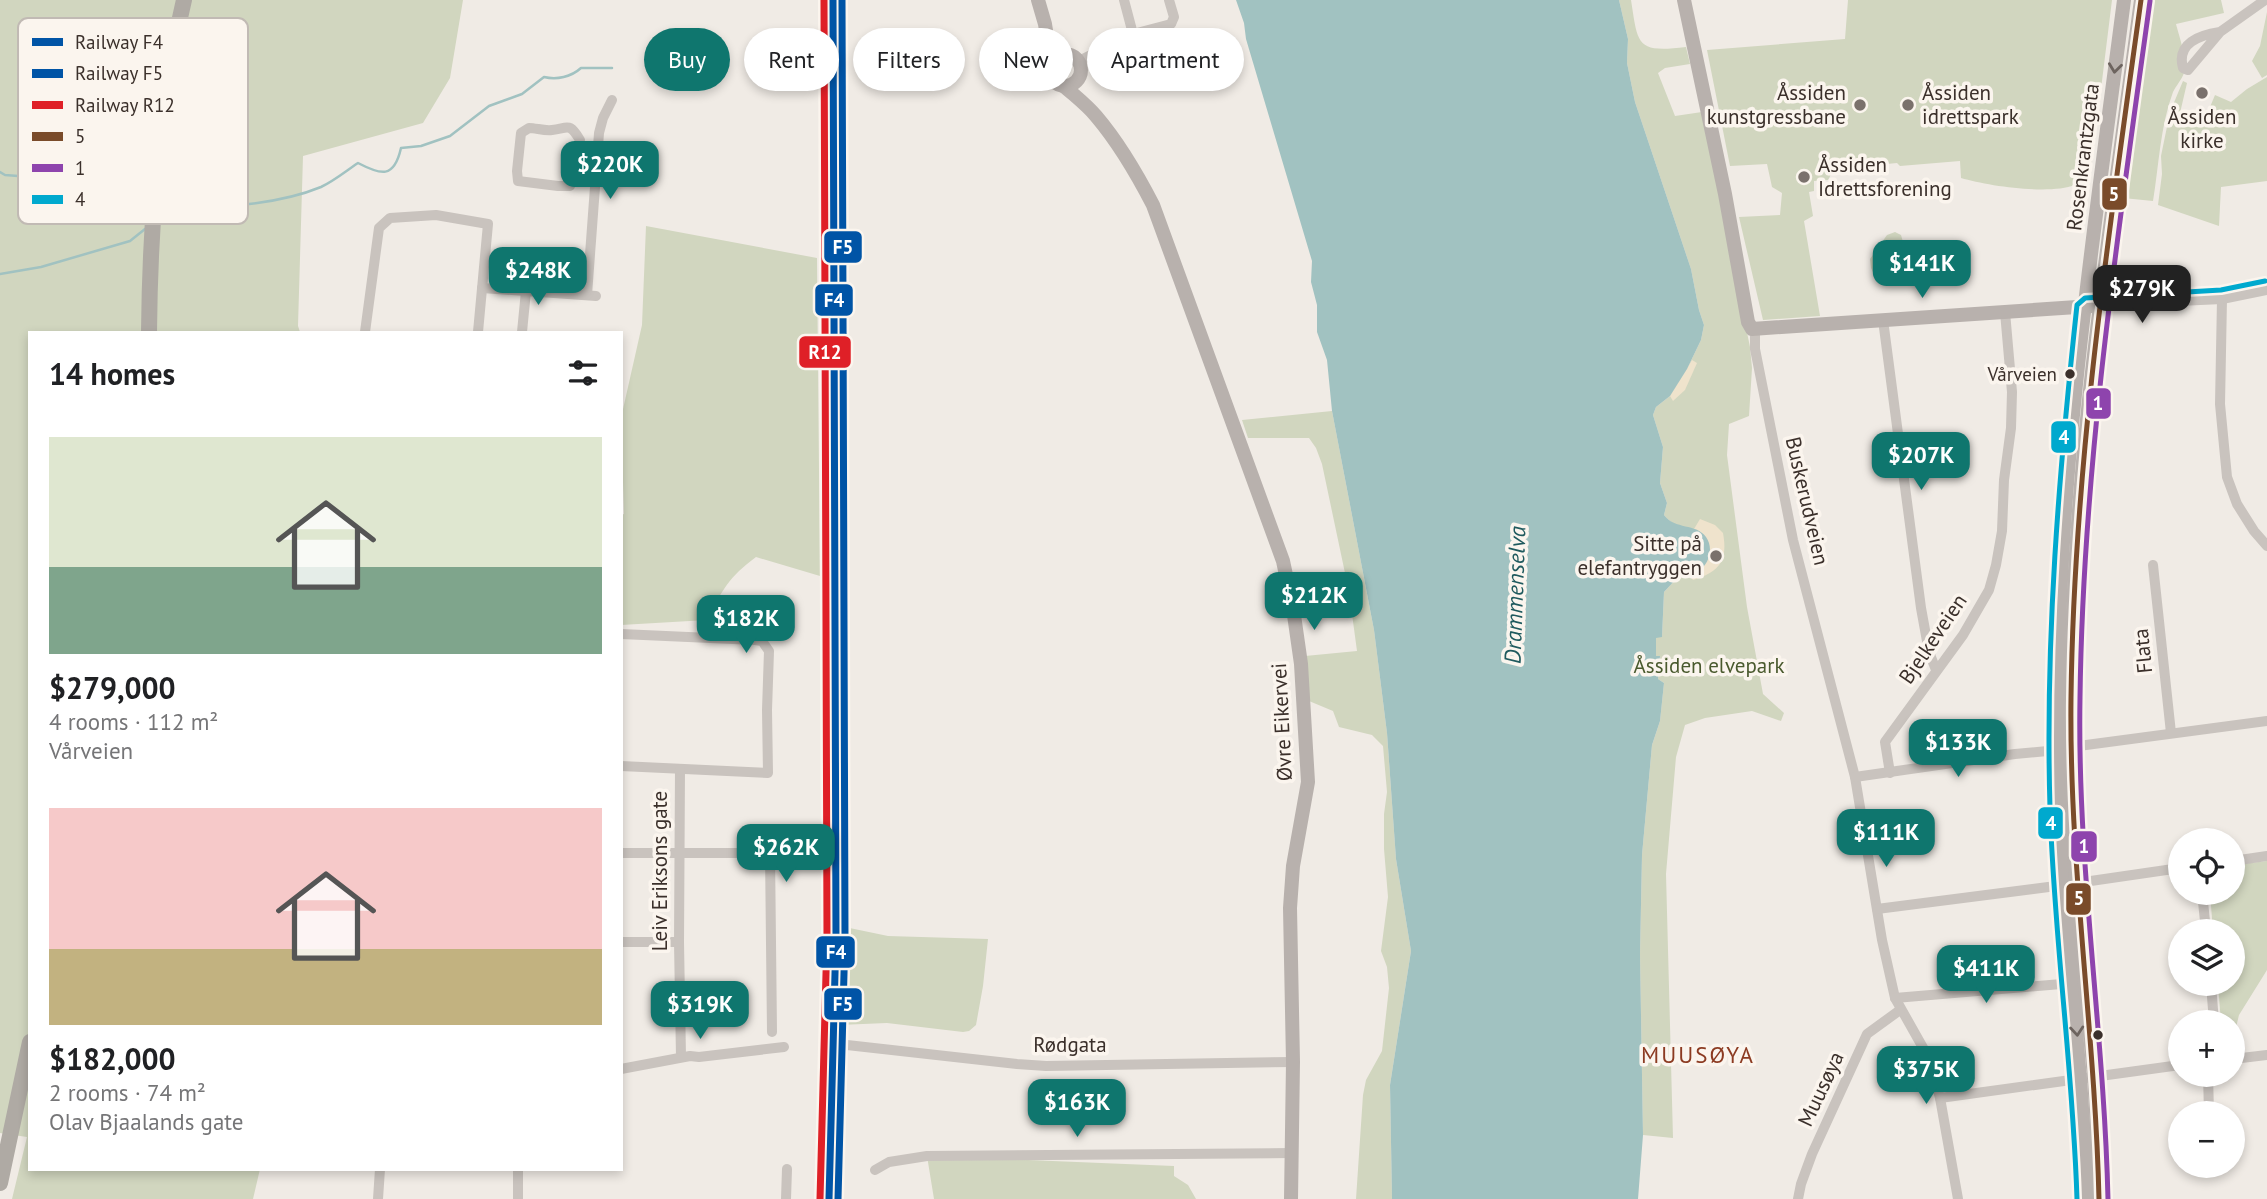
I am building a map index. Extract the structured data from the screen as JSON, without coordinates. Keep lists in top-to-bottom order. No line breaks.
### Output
{"streets":{"main road":["Rosenkrantzgata","Buskerudveien","Øvre Eikervei"],"street":["Bjelkeveien","Flata","Leiv Eriksons gate","Rødgata","Muusøya"]},"crossings":[["Buskerudveien","Muusøya"],["Øvre Eikervei","Rødgata"]],"districts":["MUUSØYA"],"water":["Drammenselva"],"parks":["Åssiden elvepark"],"places":["Åssiden kirke","Åssiden kunstgressbane","Åssiden idrettspark","Åssiden Idrettsforening","Vårveien","Sitte på elefantryggen"],"lines":["rail line F4","rail line F5","rail line R12","transit line 5","transit line 1","transit line 4"],"legend":["Railway F4","Railway F5","Railway R12","5","1","4"],"page":{"chip":["Buy","Rent","Filters","New","Apartment"],"price":["$220K","$141K","$248K","$279K","$207K","$212K","$182K","$133K","$111K","$262K","$411K","$319K","$375K","$163K"],"heading":"14 homes","list":[{"name":"$279,000","note":"4 rooms · 112 m² · Vårveien"},{"name":"$182,000","note":"2 rooms · 74 m² · Olav Bjaalands gate"}],"map_buttons":["+","−"]}}
